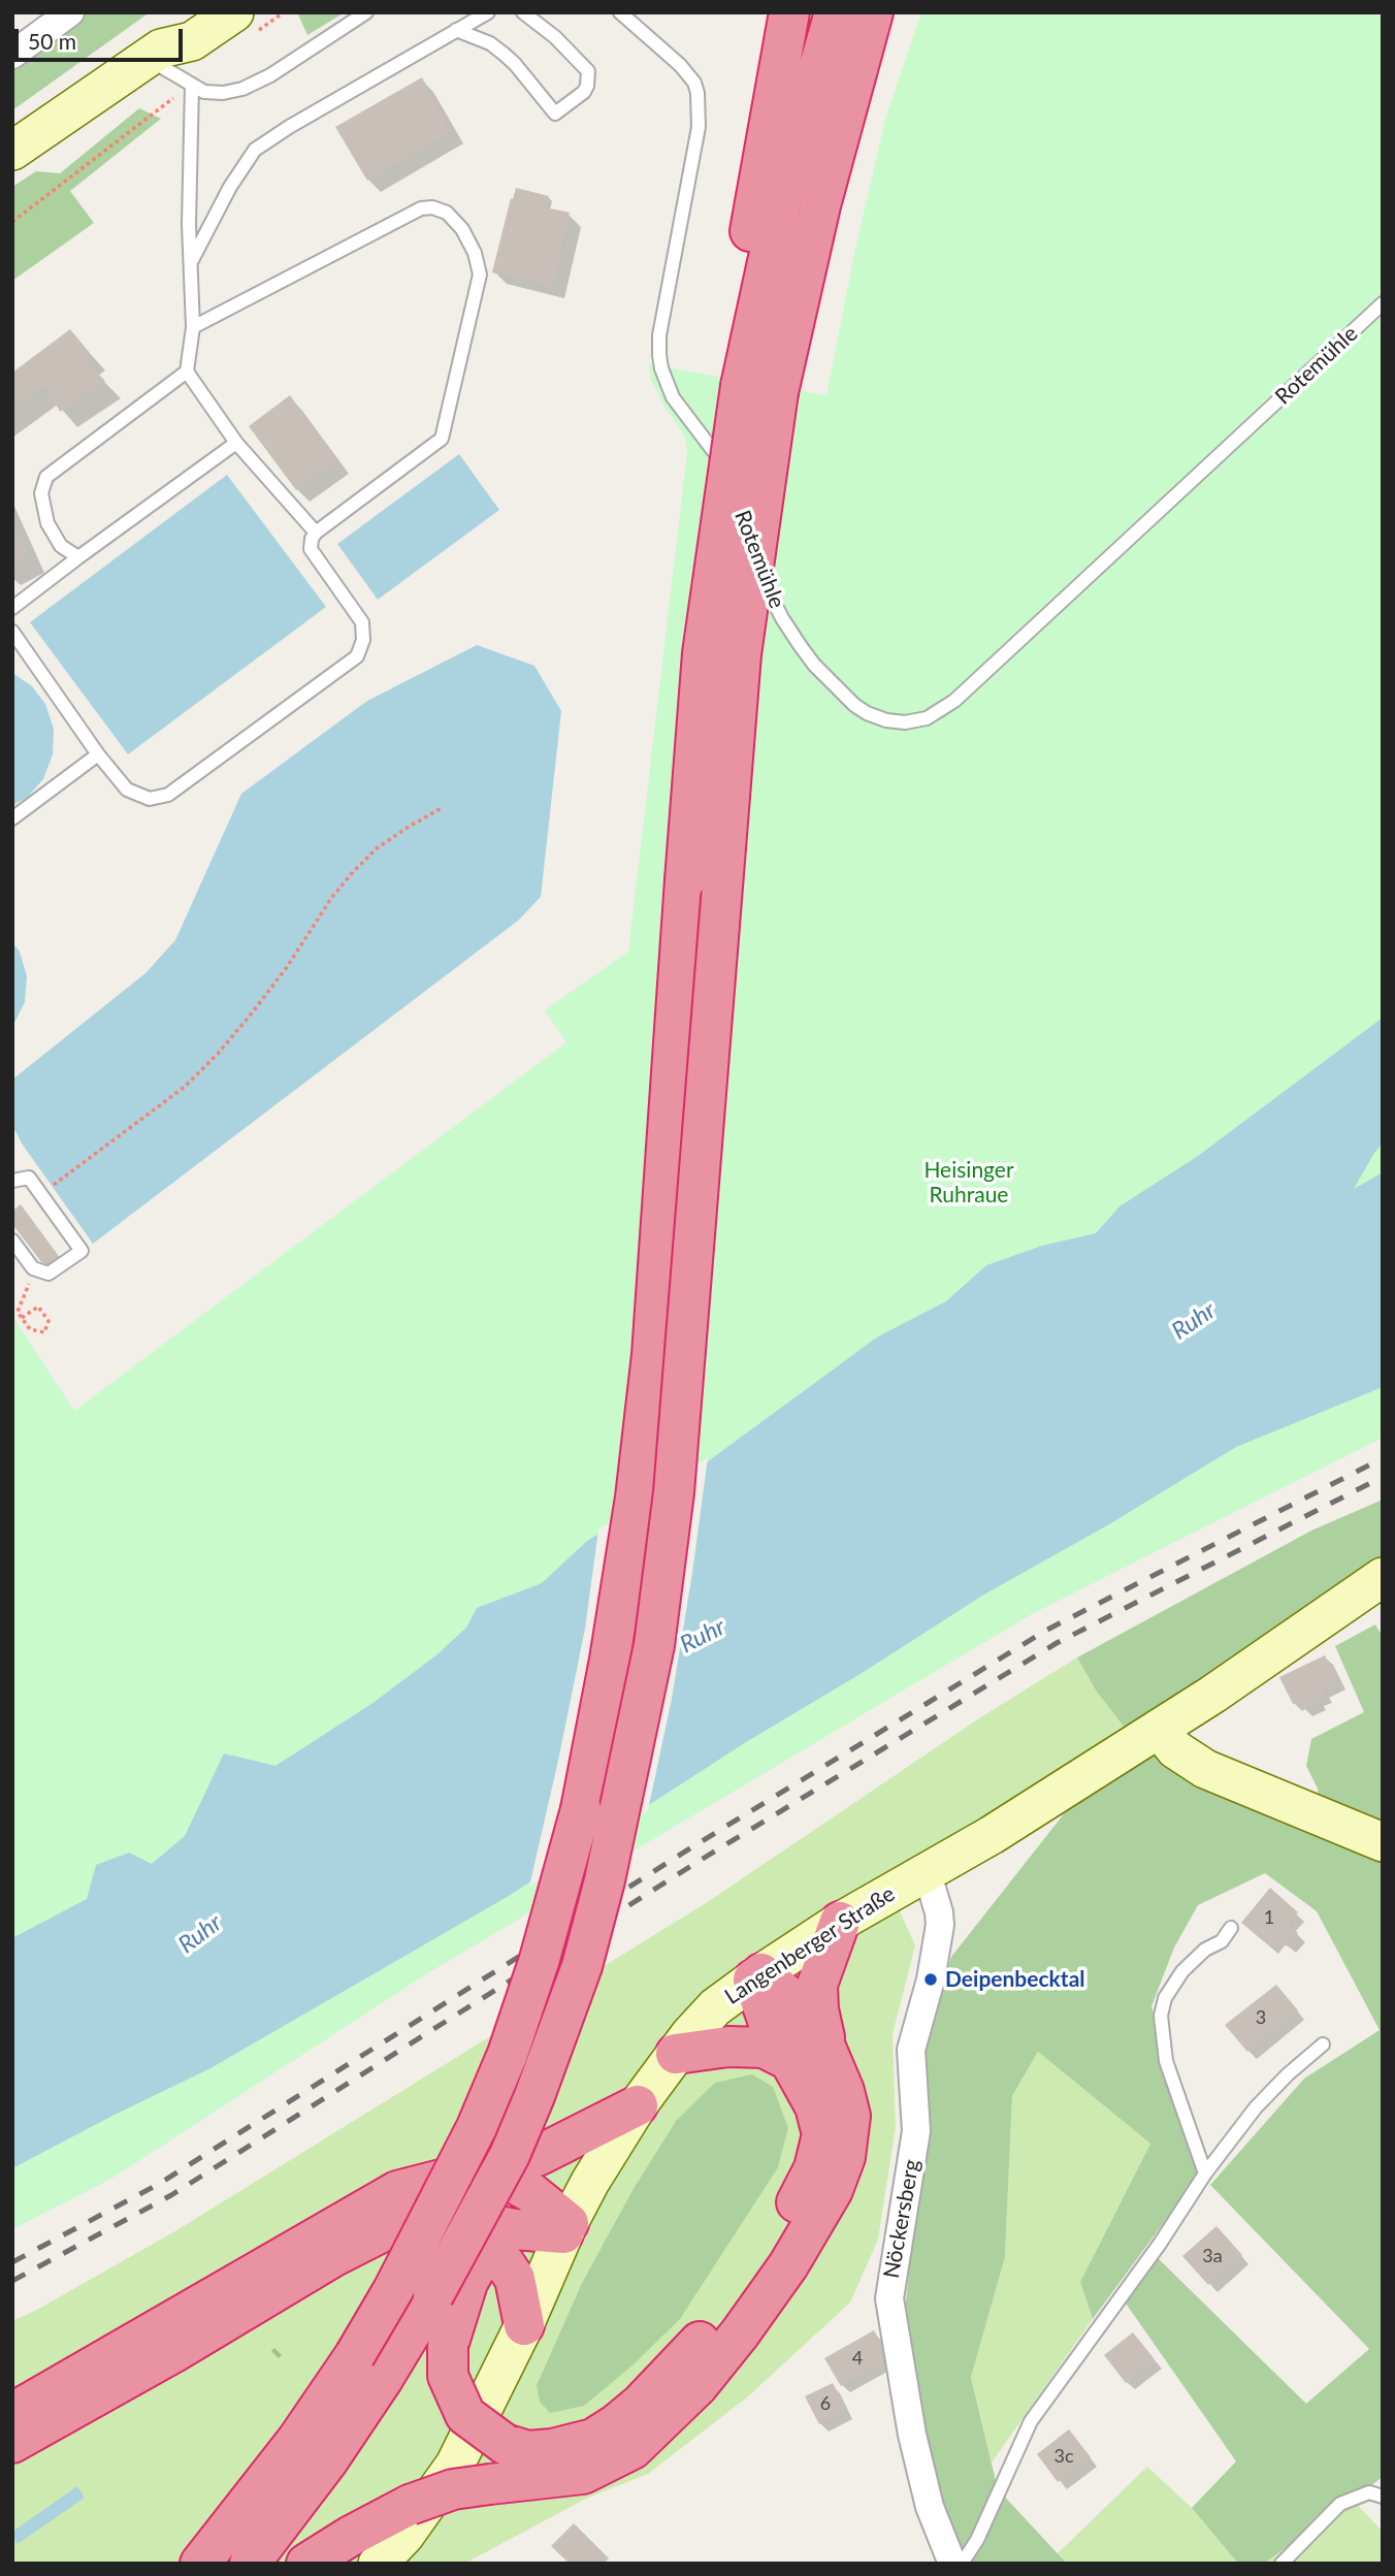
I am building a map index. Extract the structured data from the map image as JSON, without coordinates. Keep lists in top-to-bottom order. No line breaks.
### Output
{"streets":{"main road":["Langenberger Straße"],"street":["Nöckersberg"],"lane":["Rotemühle"]},"crossings":[["Langenberger Straße","Nöckersberg"]],"water":["Ruhr"],"parks":["Heisinger Ruhraue"],"places":["Deipenbecktal"],"house_numbers":["1","3","3a","4","6","3c"],"scale_bar":"50 m"}
